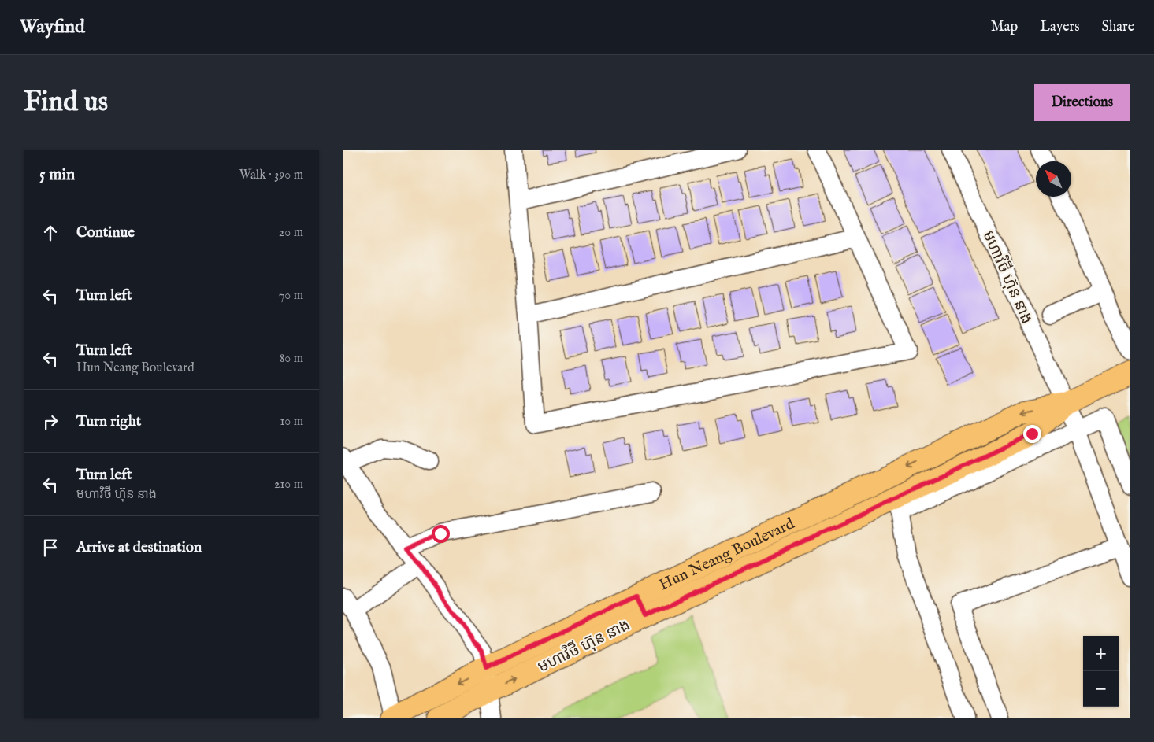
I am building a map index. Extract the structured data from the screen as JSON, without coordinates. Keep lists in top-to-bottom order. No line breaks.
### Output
{"streets":{"main road":["មហាវិថី ហ៊ុន នាង","Hun Neang Boulevard"]},"crossings":[["មហាវិថី ហ៊ុន នាង","Hun Neang Boulevard"]],"one_way":["Hun Neang Boulevard"],"north":"top left","page":{"header":"Wayfind","nav":["Map","Layers","Share"],"buttons":"Directions","title":"Find us","heading":["5 min","Walk · 390 m"],"list":[["Continue","20 m"],["Turn left","70 m"],["Turn left","Hun Neang Boulevard","80 m"],["Turn right","10 m"],["Turn left","មហាវិថី ហ៊ុន នាង","210 m"],"Arrive at destination"],"map_buttons":["+","−"]}}
